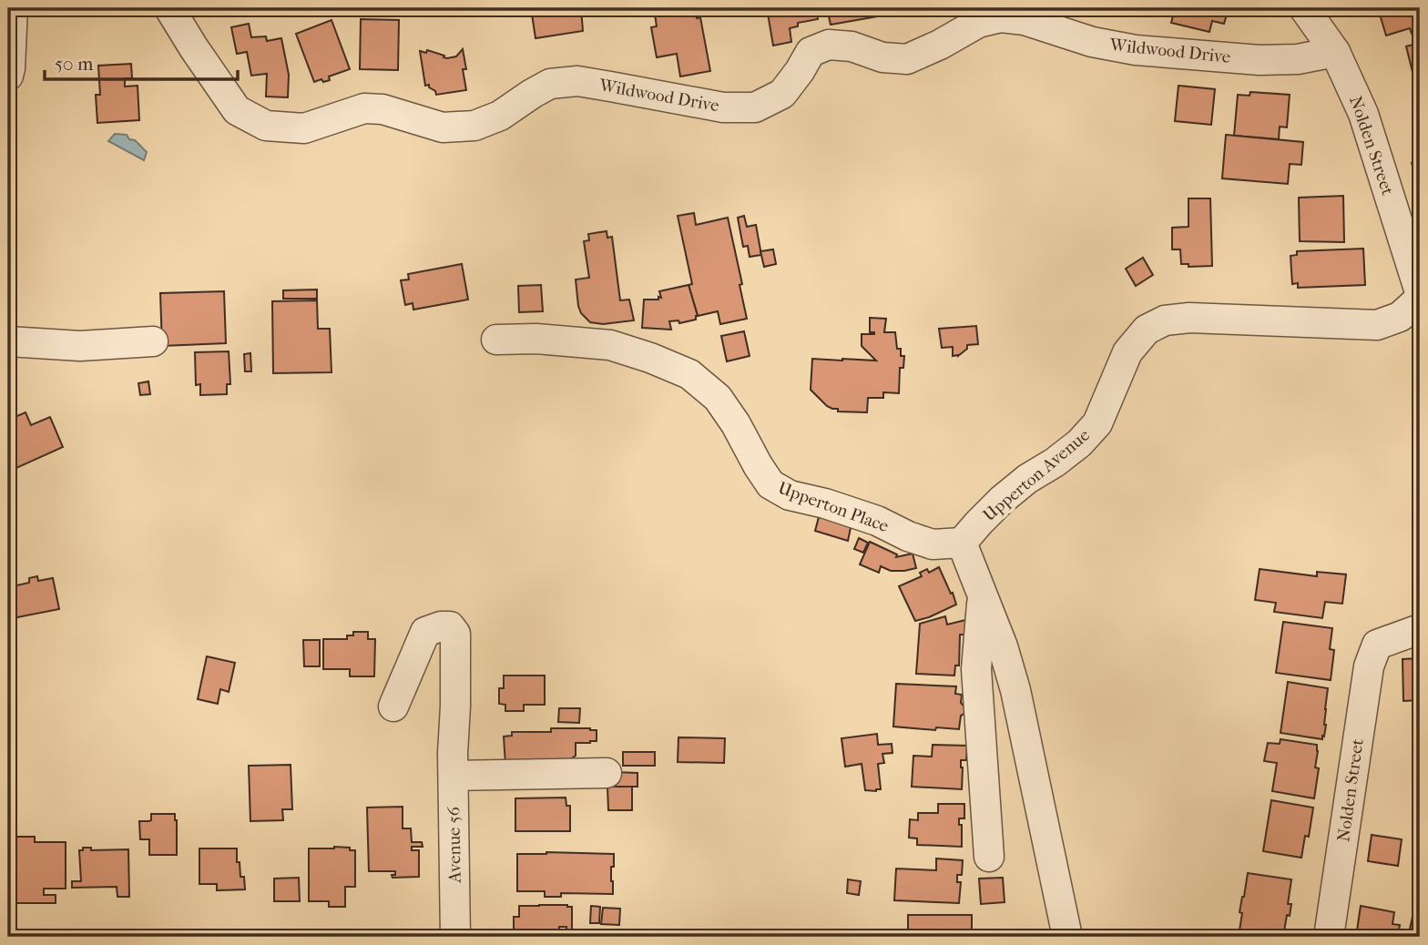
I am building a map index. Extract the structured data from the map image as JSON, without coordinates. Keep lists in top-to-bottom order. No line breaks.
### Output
{"streets":{"street":["Wildwood Drive","Nolden Street","Upperton Avenue","Upperton Place","Avenue 56"]},"crossings":[["Wildwood Drive","Nolden Street"],["Upperton Avenue","Upperton Place"]],"scale_bar":"50 m"}
